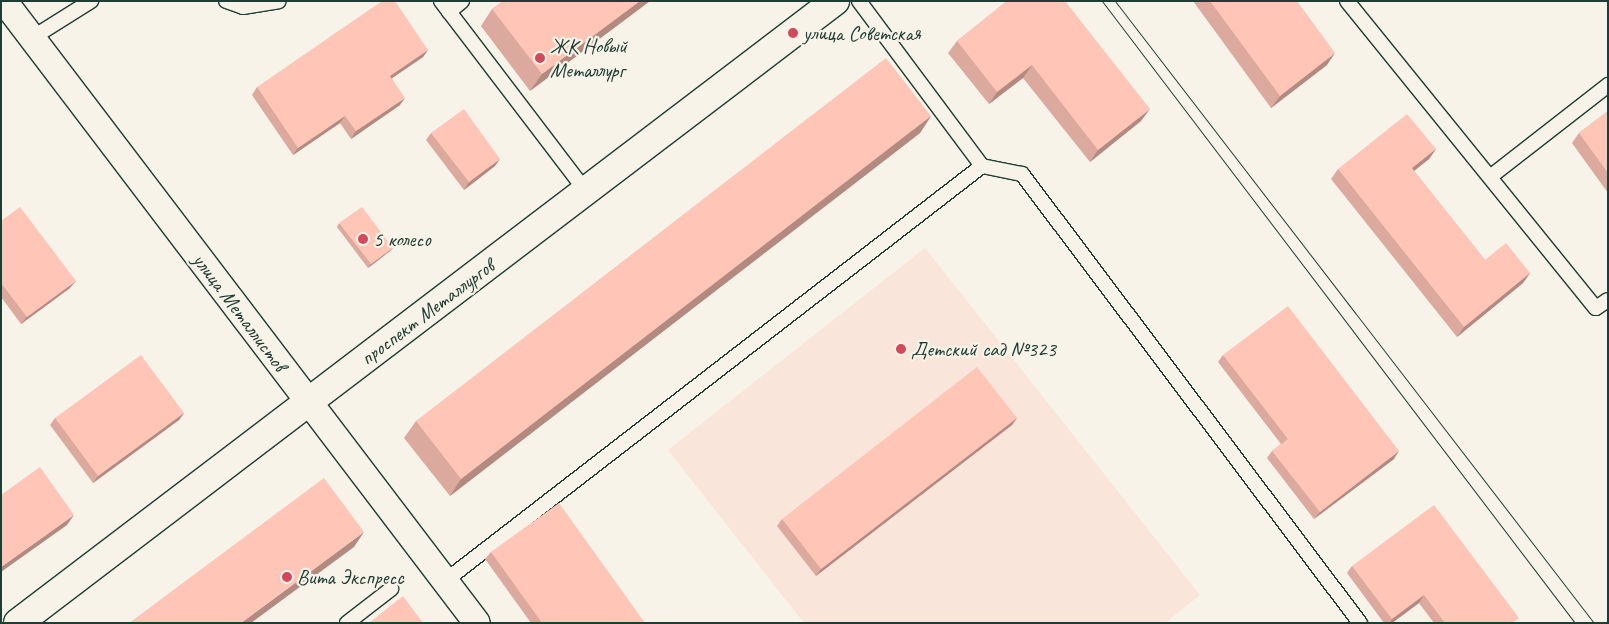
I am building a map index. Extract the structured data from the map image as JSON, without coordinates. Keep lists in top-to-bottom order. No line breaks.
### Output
{"streets":{"street":["улица Металлистов","проспект Металлургов"]},"crossings":[["улица Металлистов","проспект Металлургов"]],"places":["улица Советская","ЖК Новый Металлург","5 колесо","Детский сад №323","Вита Экспресс"]}
